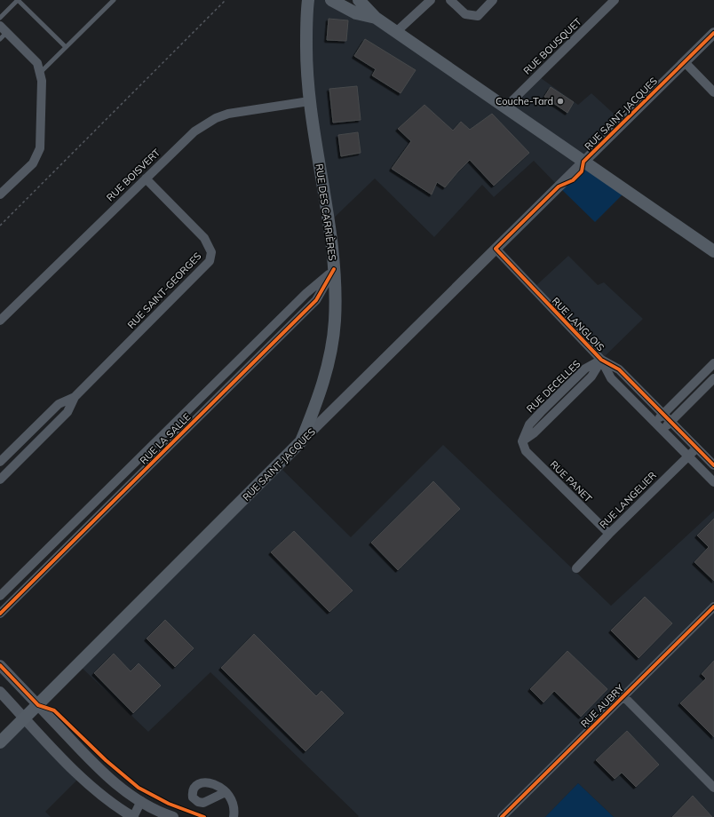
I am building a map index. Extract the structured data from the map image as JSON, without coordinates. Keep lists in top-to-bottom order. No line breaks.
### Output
{"streets":{"main road":["RUE SAINT-JACQUES","RUE DES CARRIÈRES"],"street":["RUE BOUSQUET","RUE BOISVERT","RUE SAINT-GEORGES","RUE LANGLOIS","RUE DECELLES","RUE LA SALLE","RUE PANET","RUE LANGELIER","RUE AUBRY"]},"crossings":[["RUE SAINT-JACQUES","RUE DES CARRIÈRES"],["RUE SAINT-JACQUES","RUE LANGLOIS"],["RUE BOISVERT","RUE DES CARRIÈRES"],["RUE BOISVERT","RUE SAINT-GEORGES"],["RUE DES CARRIÈRES","RUE LA SALLE"],["RUE LANGLOIS","RUE DECELLES"],["RUE LANGLOIS","RUE LANGELIER"],["RUE DECELLES","RUE PANET"],["RUE PANET","RUE LANGELIER"]],"places":["Couche-Tard"]}
